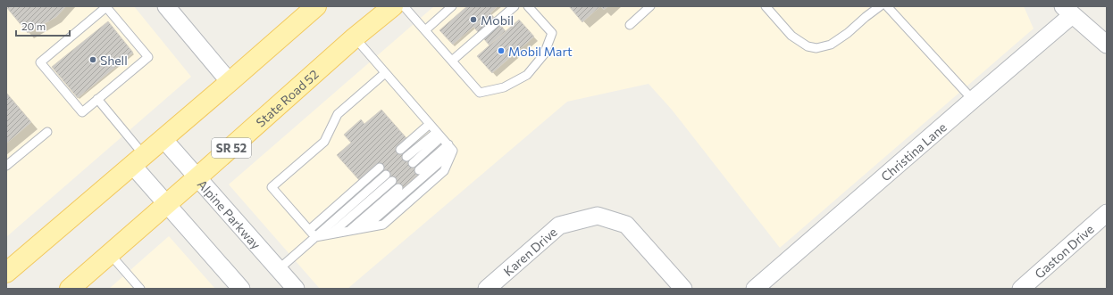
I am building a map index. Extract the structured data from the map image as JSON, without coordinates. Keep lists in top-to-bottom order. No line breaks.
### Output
{"streets":{"main road":["State Road 52","SR 52"],"street":["Christina Lane","Alpine Parkway","Karen Drive","Gaston Drive"]},"crossings":[["State Road 52","Alpine Parkway"]],"places":["Mobil","Mobil Mart","Shell"],"scale_bar":"20 m"}
